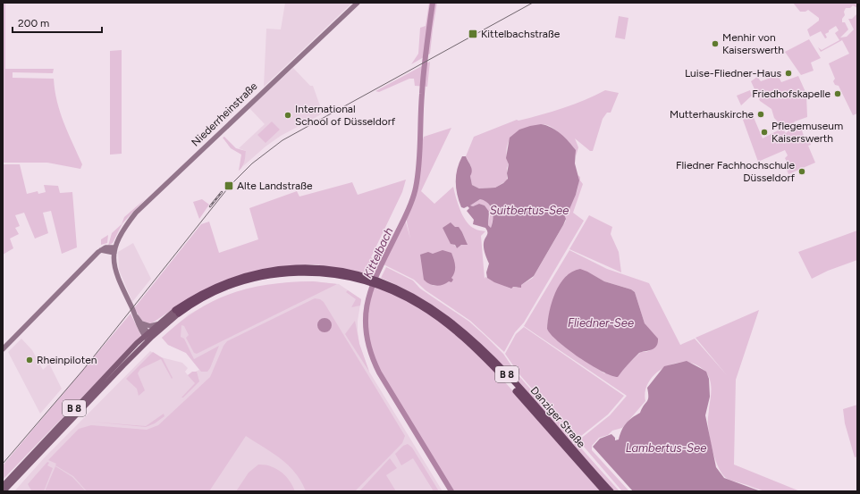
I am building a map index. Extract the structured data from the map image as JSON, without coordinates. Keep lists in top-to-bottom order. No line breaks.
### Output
{"streets":{"highway":["B 8","Danziger Straße"],"main road":["Niederrheinstraße"]},"water":["Suitbertus-See","Kittelbach","Fliedner-See","Lambertus-See"],"places":{"transit":["Kittelbachstraße","Alte Landstraße"],"other":["Menhir von Kaiserswerth","Luise-Fliedner-Haus","Friedhofskapelle","Mutterhauskirche","International School of Düsseldorf","Pflegemuseum Kaiserswerth","Fliedner Fachhochschule Düsseldorf","Rheinpiloten"]},"scale_bar":"200 m"}
